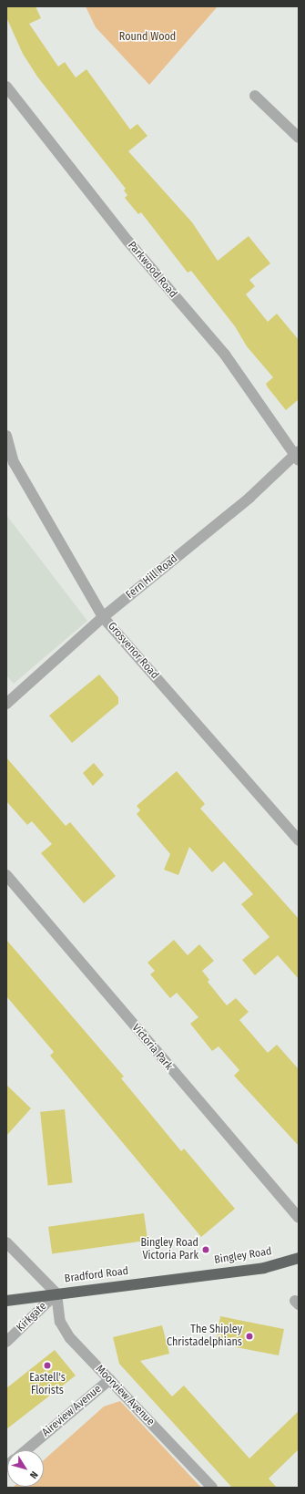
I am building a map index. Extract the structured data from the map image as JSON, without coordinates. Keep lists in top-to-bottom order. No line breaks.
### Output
{"streets":{"highway":["Bingley Road","Bradford Road"],"street":["Parkwood Road","Fern Hill Road","Grosvenor Road","Victoria Park","Kirkgate","Moorview Avenue","Aireview Avenue"]},"crossings":[["Parkwood Road","Fern Hill Road"],["Fern Hill Road","Grosvenor Road"],["Bingley Road","Bradford Road"],["Bradford Road","Kirkgate"],["Bradford Road","Moorview Avenue"],["Kirkgate","Moorview Avenue"],["Moorview Avenue","Aireview Avenue"]],"parks":["Round Wood"],"places":["Bingley Road Victoria Park","The Shipley Christadelphians","Eastell's Florists"],"north":"bottom right"}
